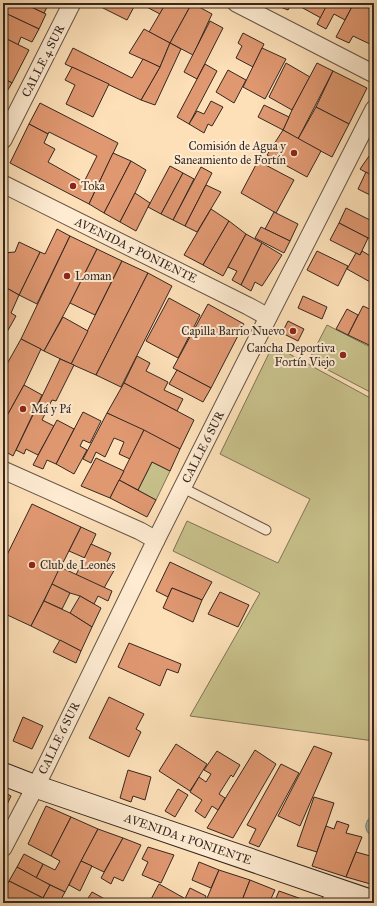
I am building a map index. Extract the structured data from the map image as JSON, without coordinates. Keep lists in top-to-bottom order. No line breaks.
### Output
{"streets":{"street":["CALLE 4 SUR","AVENIDA 5 PONIENTE","CALLE 6 SUR","AVENIDA 1 PONIENTE"]},"crossings":[["AVENIDA 5 PONIENTE","CALLE 6 SUR"],["CALLE 6 SUR","AVENIDA 1 PONIENTE"]],"places":["Comisión de Agua y Saneamiento de Fortín","Toka","Loman","Capilla Barrio Nuevo","Cancha Deportiva Fortín Viejo","Má y Pá","Club de Leones"]}
